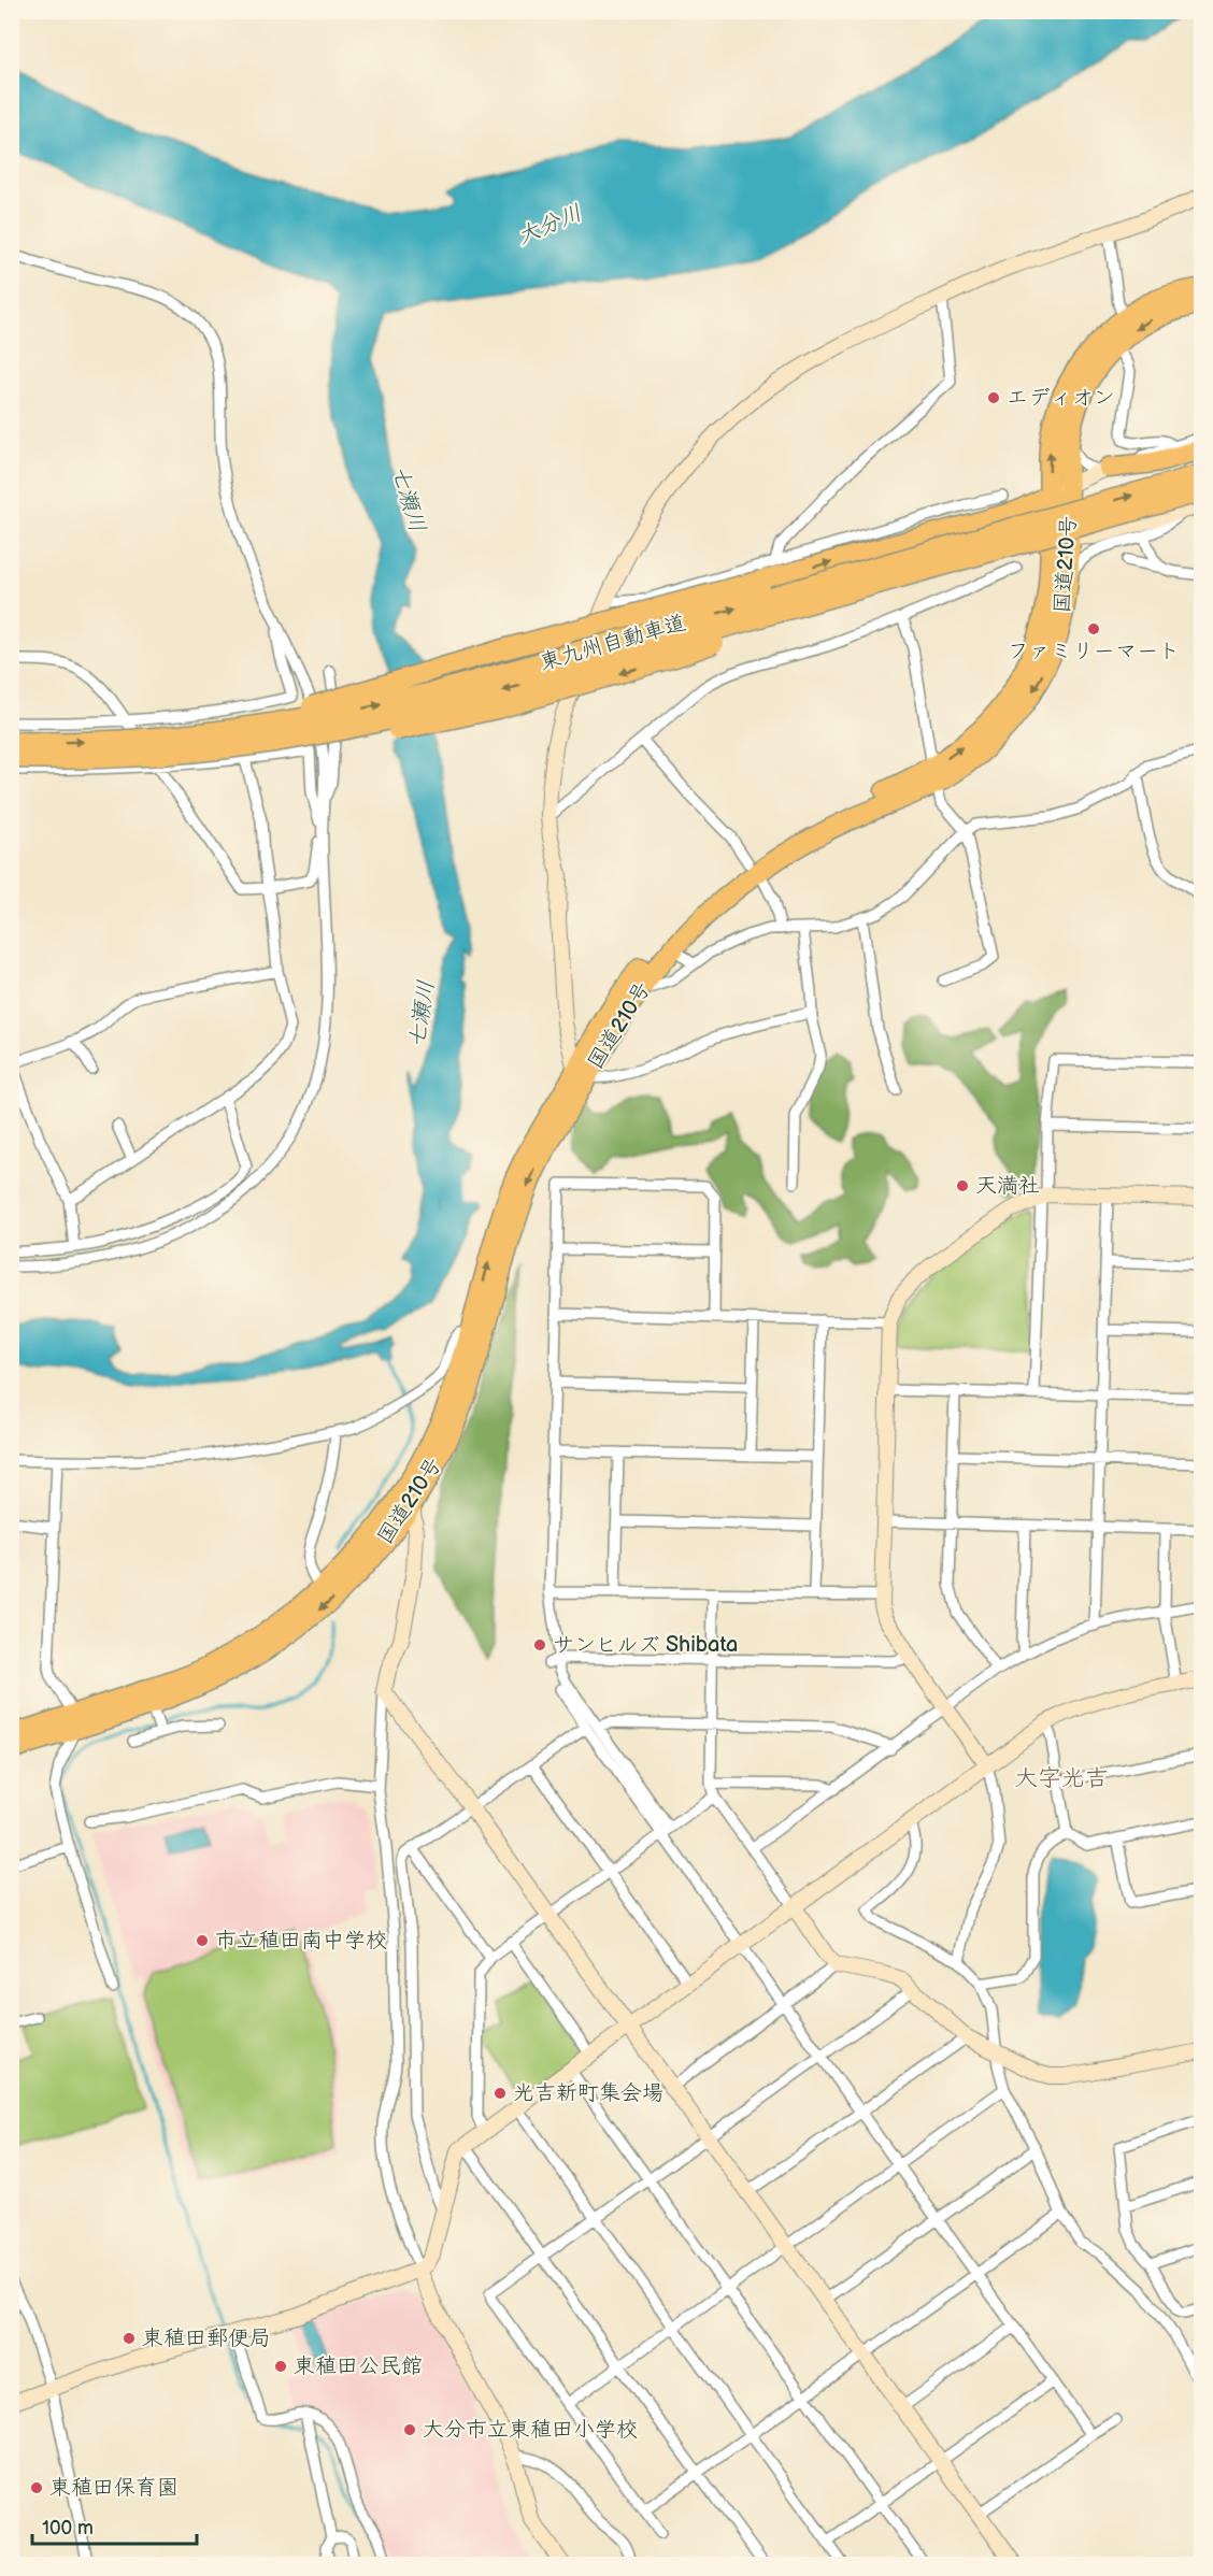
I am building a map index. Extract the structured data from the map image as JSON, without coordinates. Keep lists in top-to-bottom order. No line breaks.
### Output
{"streets":{"highway":["国道210号","東九州自動車道"]},"districts":["大字光吉"],"water":["大分川","七瀬川"],"places":["エディオン","ファミリーマート","天満社","サンヒルズ Shibata","市立稙田南中学校","光吉新町集会場","東稙田郵便局","東稙田公民館","大分市立東稙田小学校","東稙田保育園"],"scale_bar":"100 m"}
